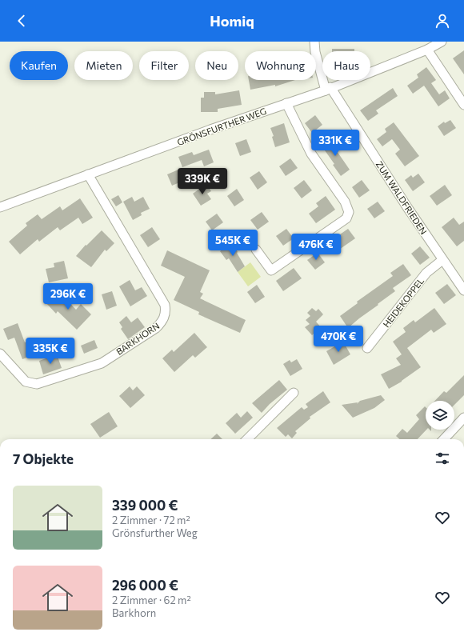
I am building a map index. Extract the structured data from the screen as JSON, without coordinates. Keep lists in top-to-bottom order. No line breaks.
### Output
{"streets":{"street":["GRÖNSFURTHER WEG","ZUM WALDFRIEDEN","HEIDEKOPPEL","BARKHORN"]},"crossings":[["GRÖNSFURTHER WEG","ZUM WALDFRIEDEN"],["GRÖNSFURTHER WEG","BARKHORN"],["ZUM WALDFRIEDEN","HEIDEKOPPEL"]],"page":{"header":"Homiq","chip":["Kaufen","Mieten","Filter","Neu","Wohnung","Haus"],"price":["331K €","339K €","545K €","476K €","296K €","470K €","335K €"],"heading":"7 Objekte","list":[{"name":"339 000 €","note":"2 Zimmer · 72 m² · Grönsfurther Weg"},{"name":"296 000 €","note":"2 Zimmer · 62 m² · Barkhorn"}]}}
